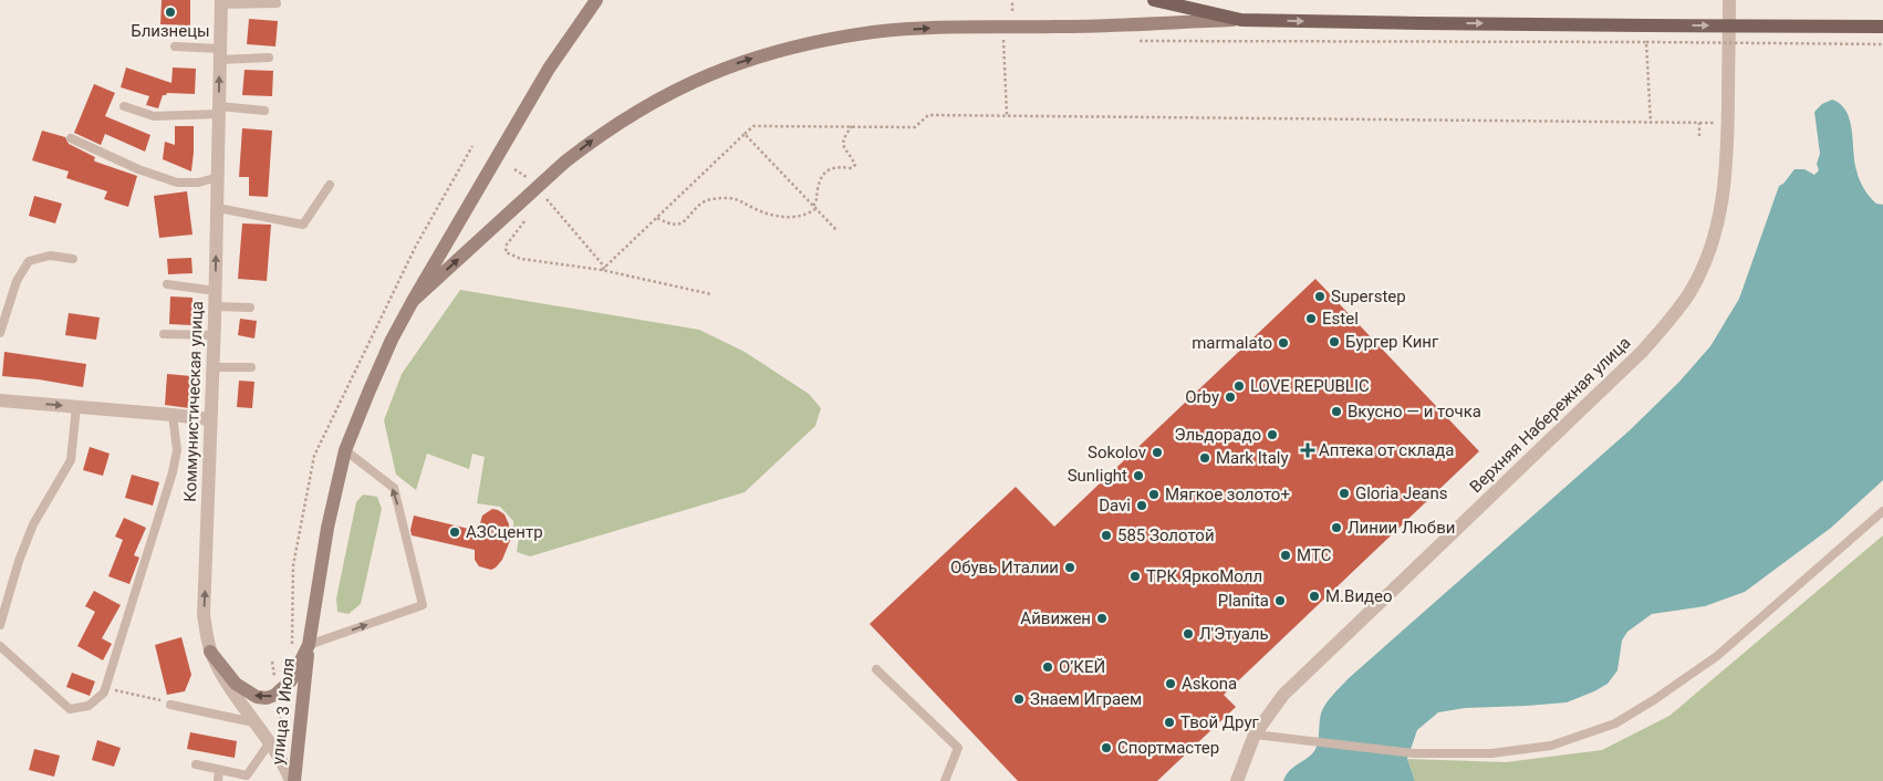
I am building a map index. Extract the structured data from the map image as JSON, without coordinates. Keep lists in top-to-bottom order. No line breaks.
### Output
{"streets":{"main road":["улица 3 Июля"],"street":["Коммунистическая улица","Верхняя Набережная улица"]},"crossings":[["Коммунистическая улица","улица 3 Июля"]],"one_way":["Коммунистическая улица"],"places":{"other":["Близнецы","Superstep","Estel","Бургер Кинг","marmalato","LOVE REPUBLIC","Orby","Вкусно — и точка","Эльдорадо","Sokolov","Mark Italy","Sunlight","Gloria Jeans","Мягкое золото+","Davi","Линии Любви","АЗСцентр","585 Золотой","МТС","Обувь Италии","ТРК ЯркоМолл","М.Видео","Planita","Айвижен","Л'Этуаль","О’КЕЙ","Askona","Знаем Играем","Твой Друг","Спортмастер"],"health":["Аптека от склада"]}}
